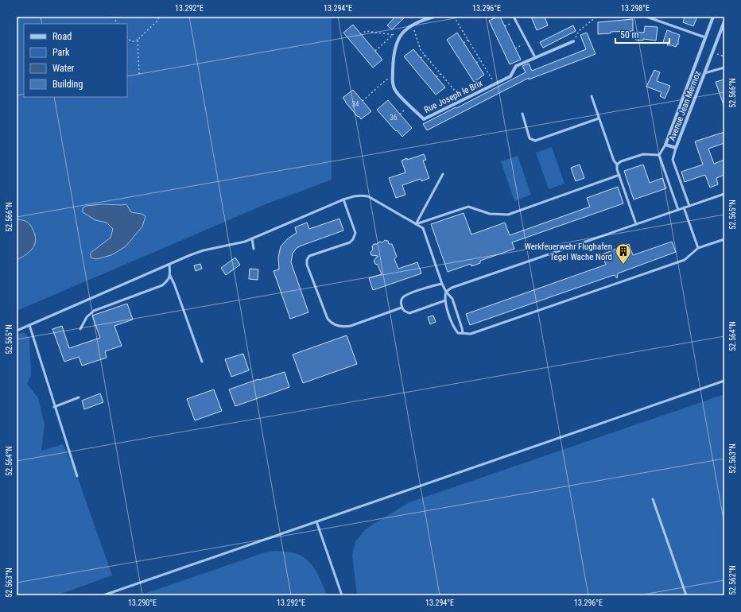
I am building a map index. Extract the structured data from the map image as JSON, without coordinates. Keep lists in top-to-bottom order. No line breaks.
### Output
{"streets":{"street":["Rue Joseph le Brix","Avenue Jean Mermoz"]},"places":{"building":["Werkfeuerwehr Flughafen Tegel Wache Nord"]},"house_numbers":["34","36"],"legend":["Road","Park","Water","Building"],"scale_bar":"50 m","coordinates":["13.292°E","13.294°E","13.296°E","13.298°E","52.566°N","52.565°N","52.564°N","52.563°N","52.562°N","13.290°E"]}
